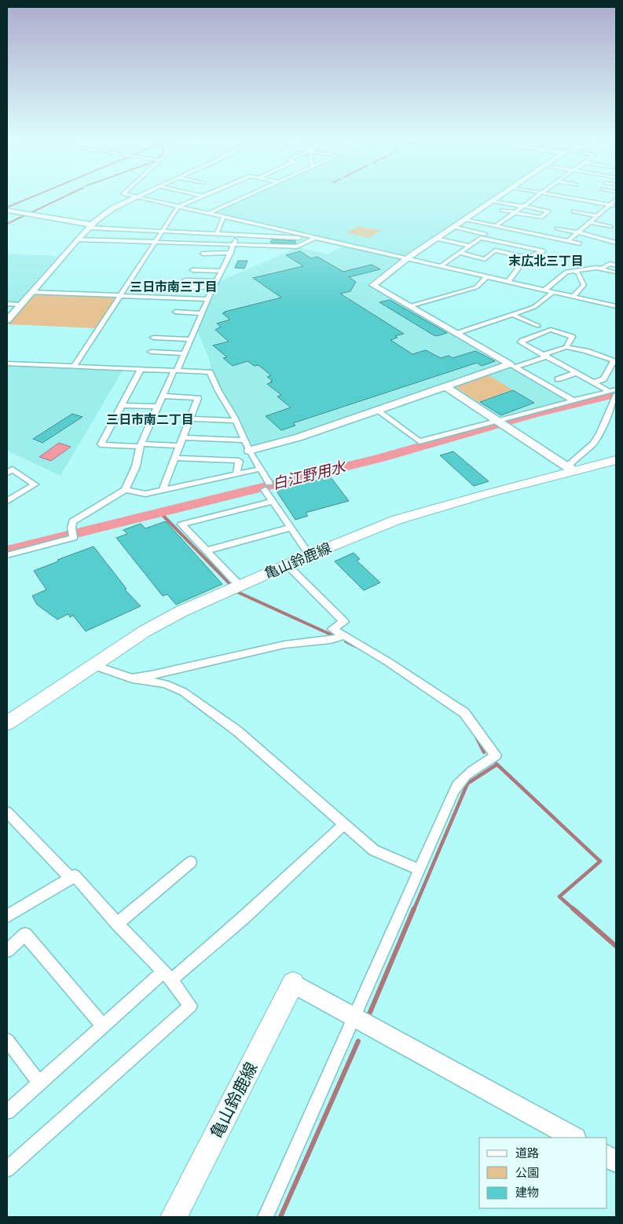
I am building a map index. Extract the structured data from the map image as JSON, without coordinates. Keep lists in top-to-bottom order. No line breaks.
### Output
{"streets":{"main road":["亀山鈴鹿線"]},"districts":["末広北三丁目","三日市南三丁目","三日市南二丁目"],"water":["白江野用水"],"legend":["道路","公園","建物"]}
